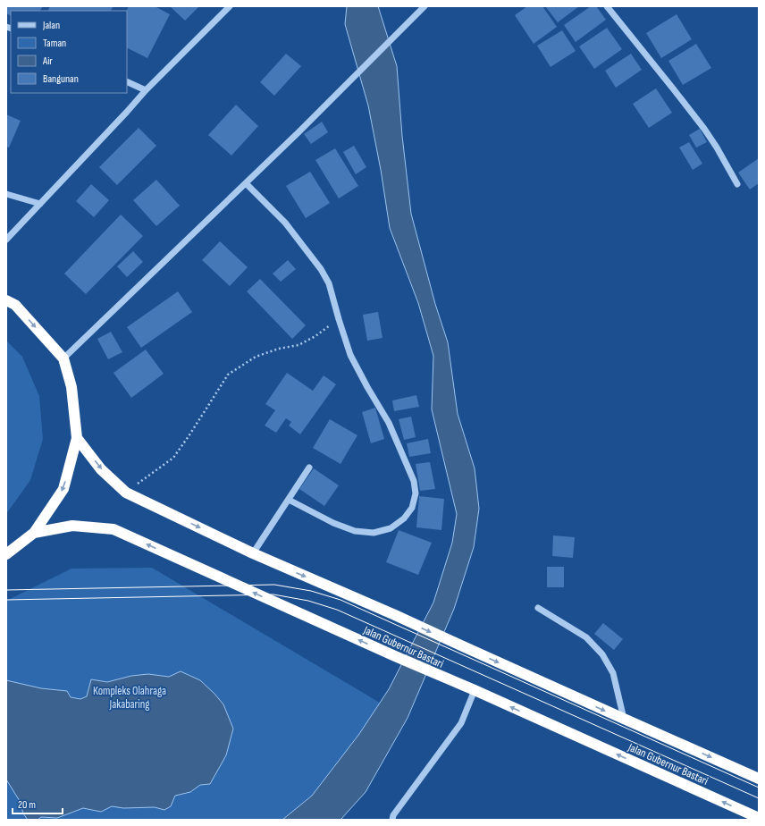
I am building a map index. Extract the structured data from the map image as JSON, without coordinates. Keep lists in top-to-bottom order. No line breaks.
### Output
{"streets":{"highway":["Jalan Gubernur Bastari"]},"parks":["Kompleks Olahraga Jakabaring"],"legend":["Jalan","Taman","Air","Bangunan"],"scale_bar":"20 m"}
